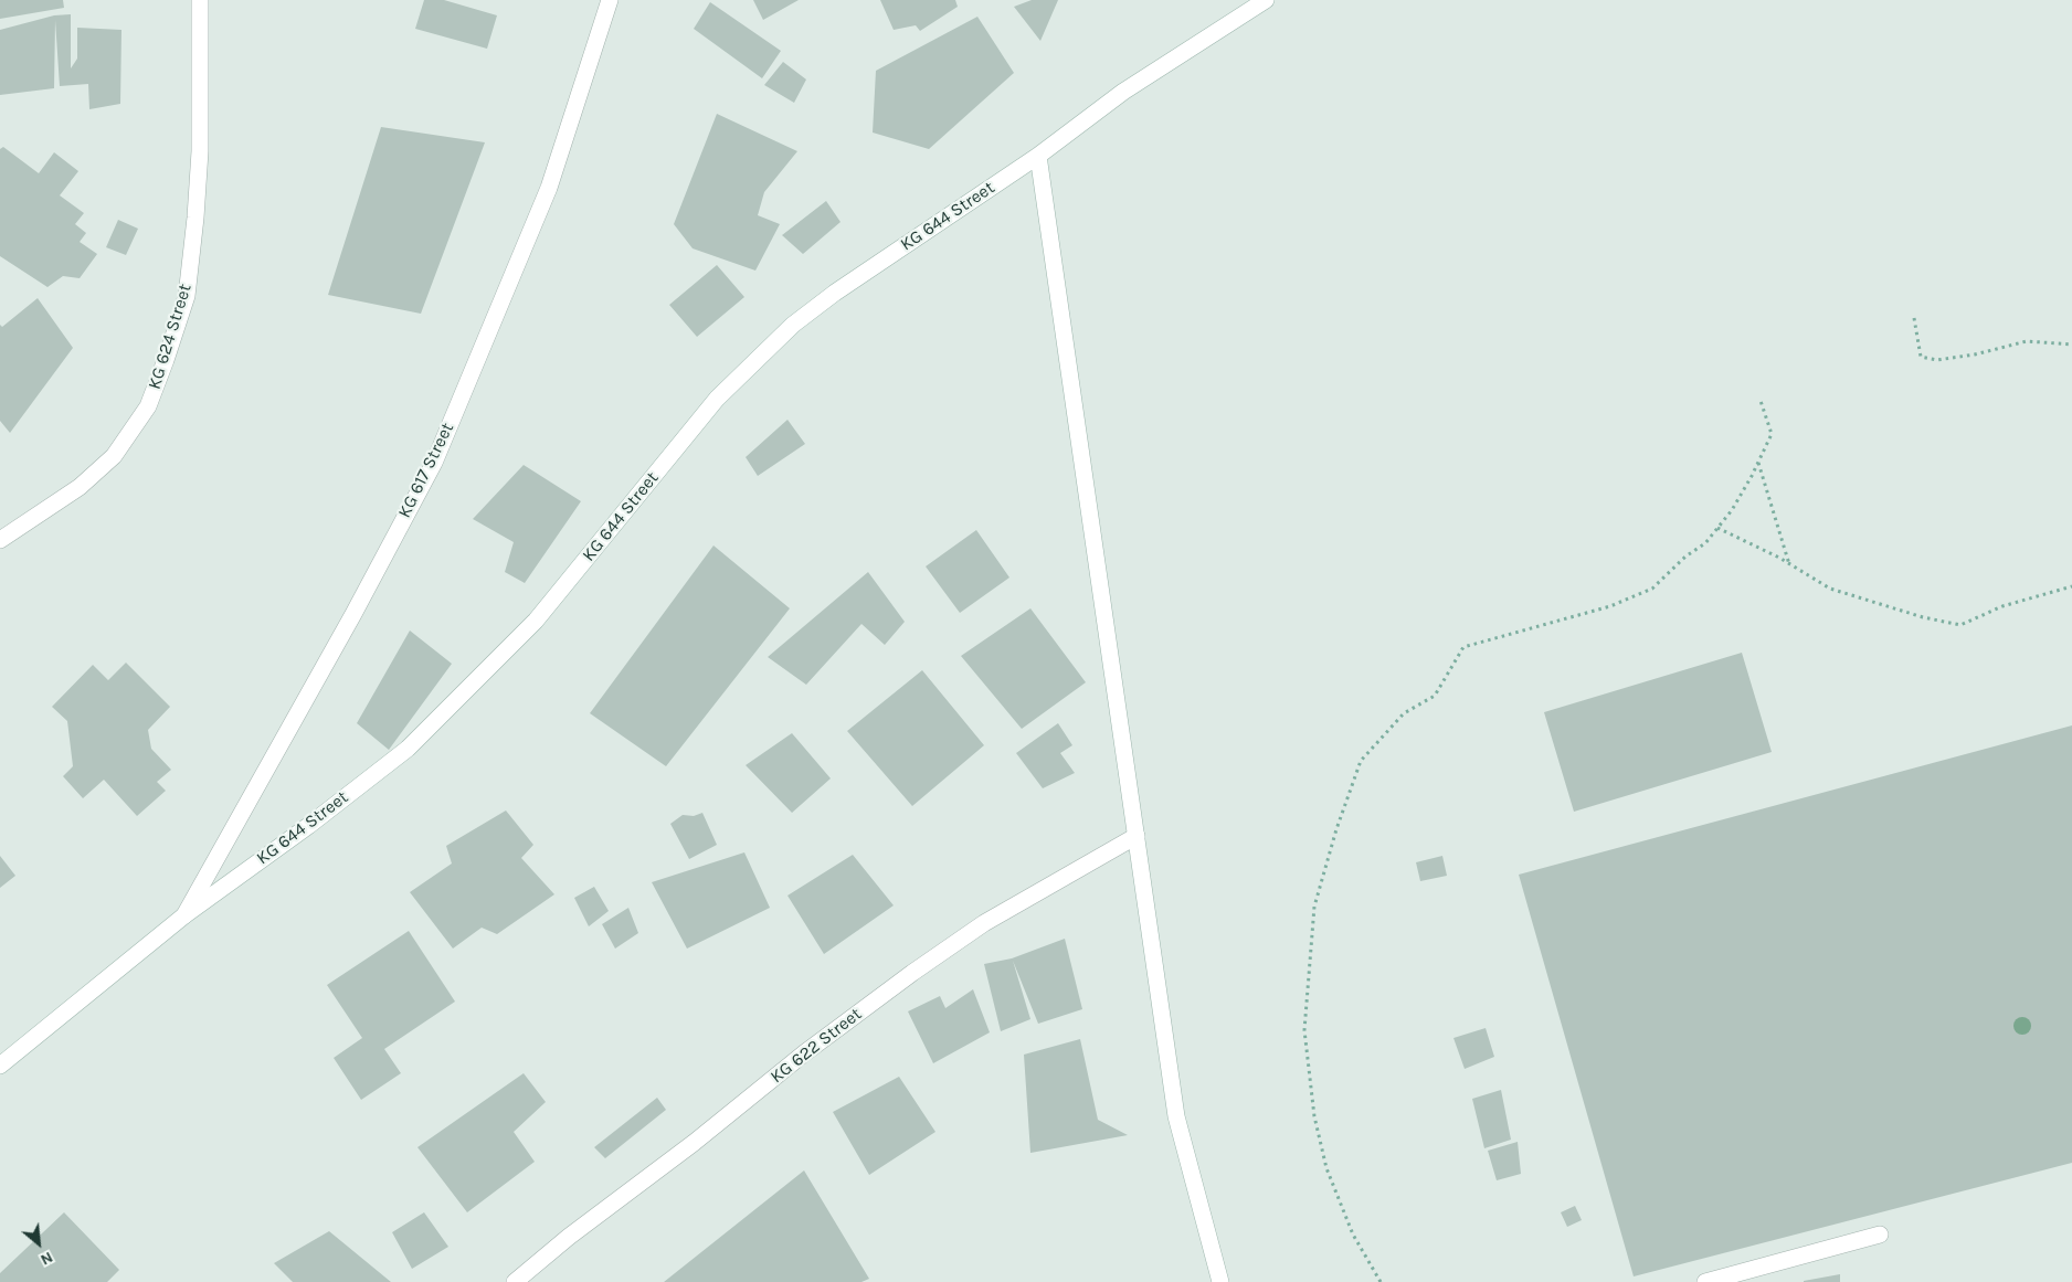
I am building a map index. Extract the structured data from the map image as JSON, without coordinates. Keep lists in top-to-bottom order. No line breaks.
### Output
{"streets":{"main road":["KG 644 Street","KG 624 Street","KG 617 Street","KG 622 Street"]},"crossings":[["KG 644 Street","KG 617 Street"]],"north":"bottom right"}
